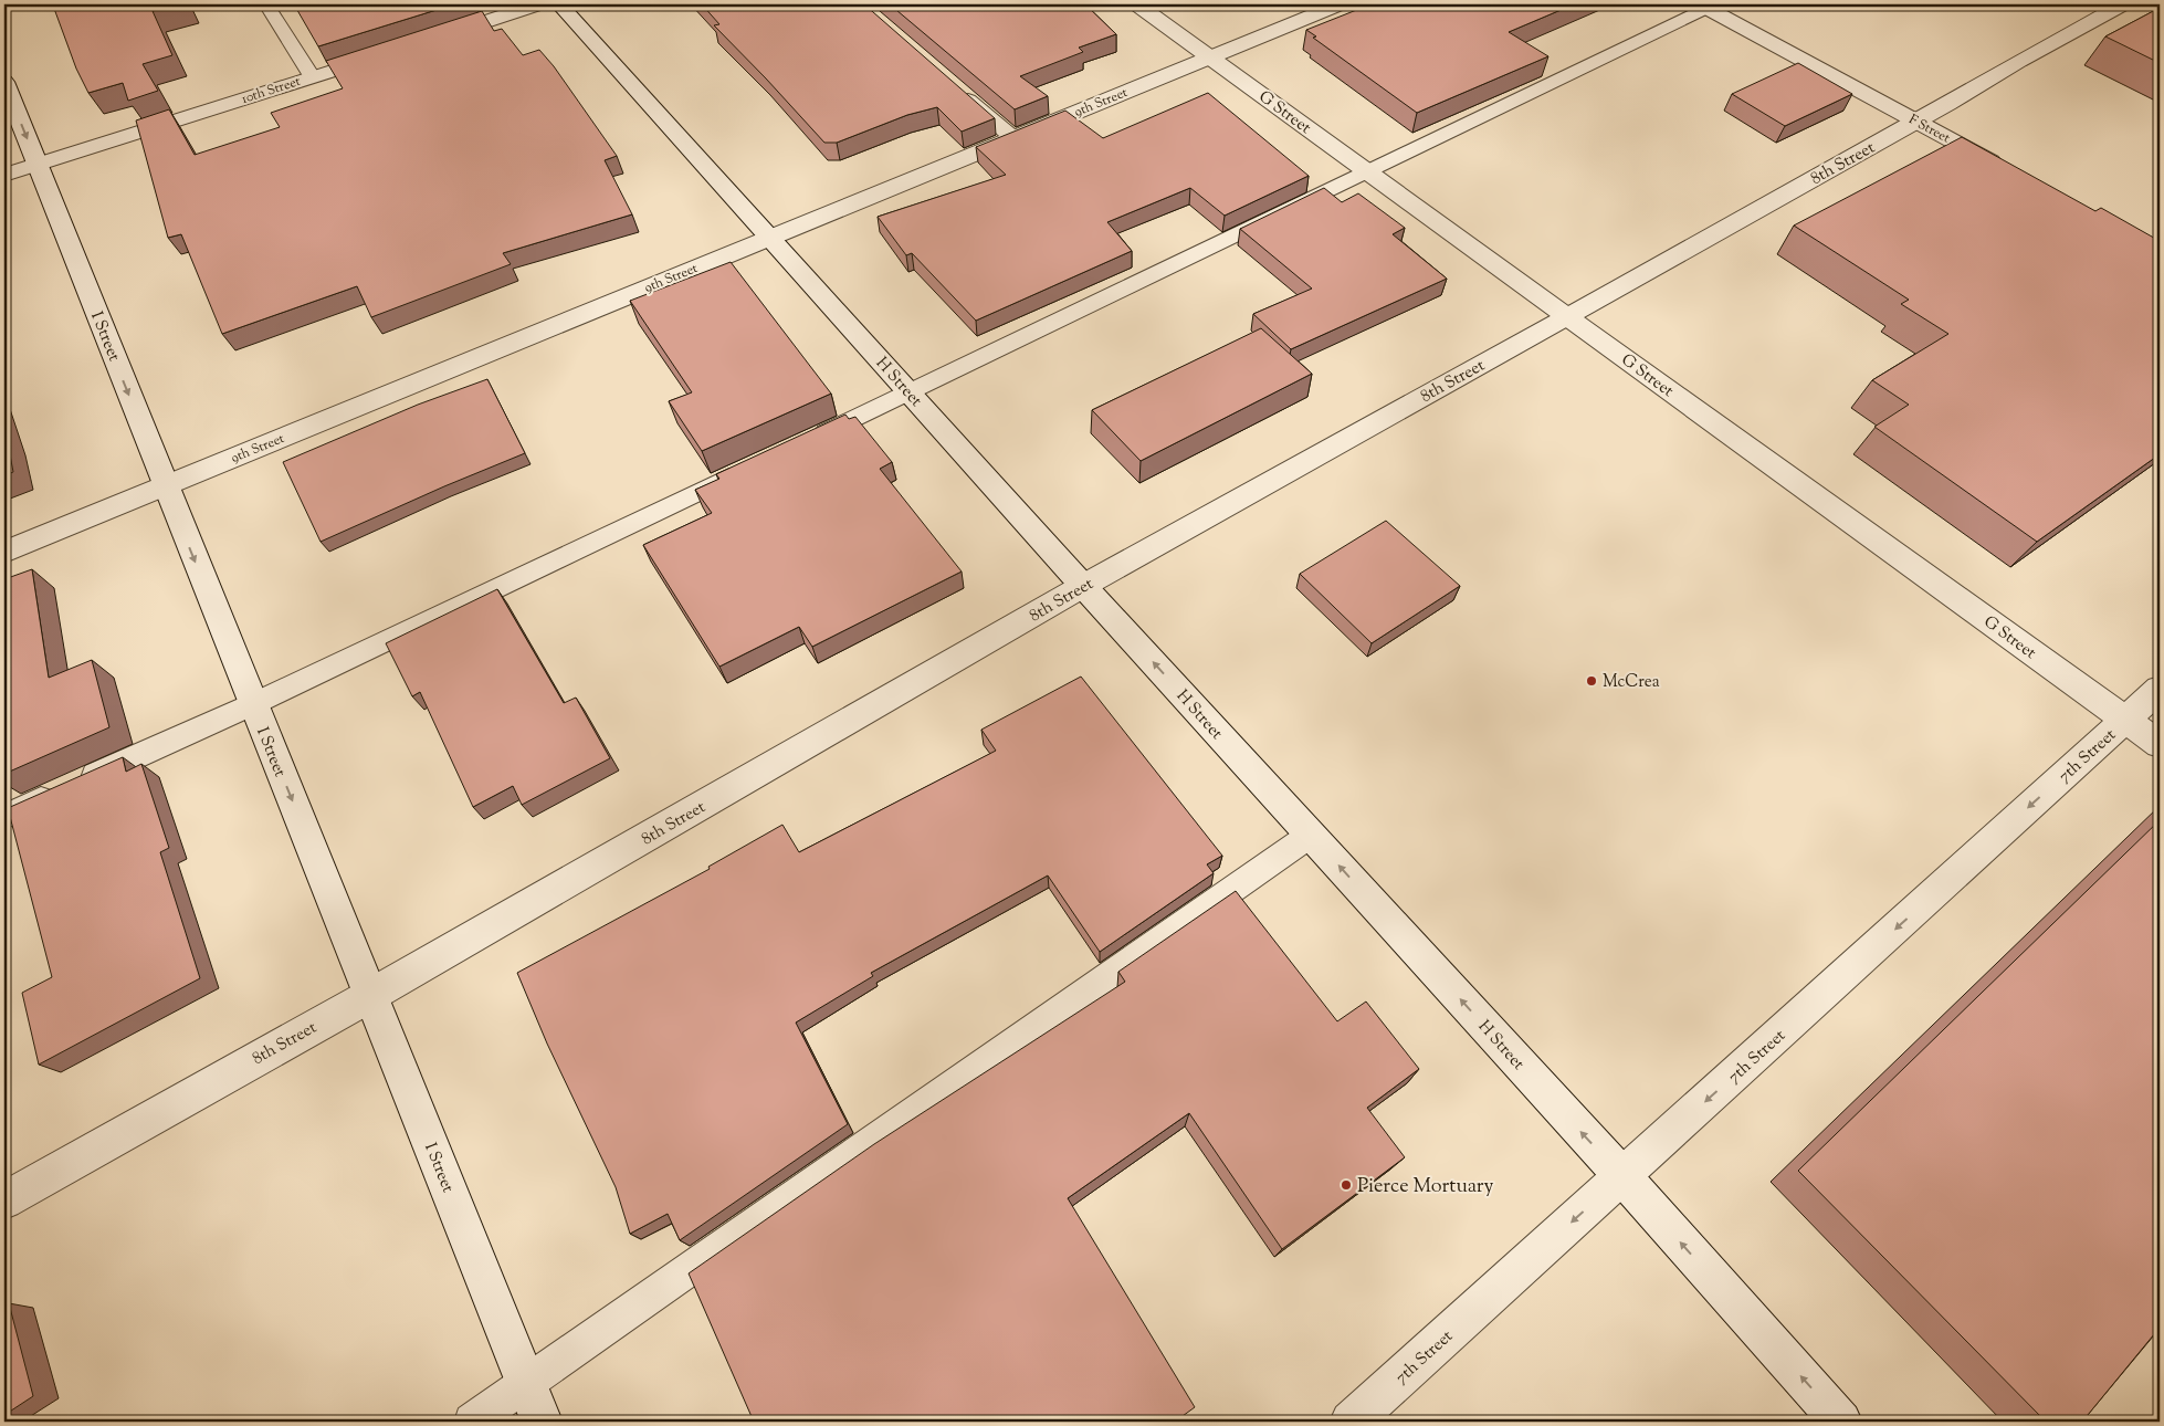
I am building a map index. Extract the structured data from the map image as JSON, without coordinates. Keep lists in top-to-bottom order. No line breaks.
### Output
{"streets":{"street":["10th Street","9th Street","G Street","F Street","8th Street","I Street","H Street","7th Street"]},"crossings":[["10th Street","I Street"],["9th Street","G Street"],["9th Street","I Street"],["9th Street","H Street"],["G Street","8th Street"],["G Street","7th Street"],["F Street","8th Street"],["8th Street","I Street"],["8th Street","H Street"],["H Street","7th Street"]],"one_way":["I Street","H Street","7th Street"],"places":["McCrea","Pierce Mortuary"]}
